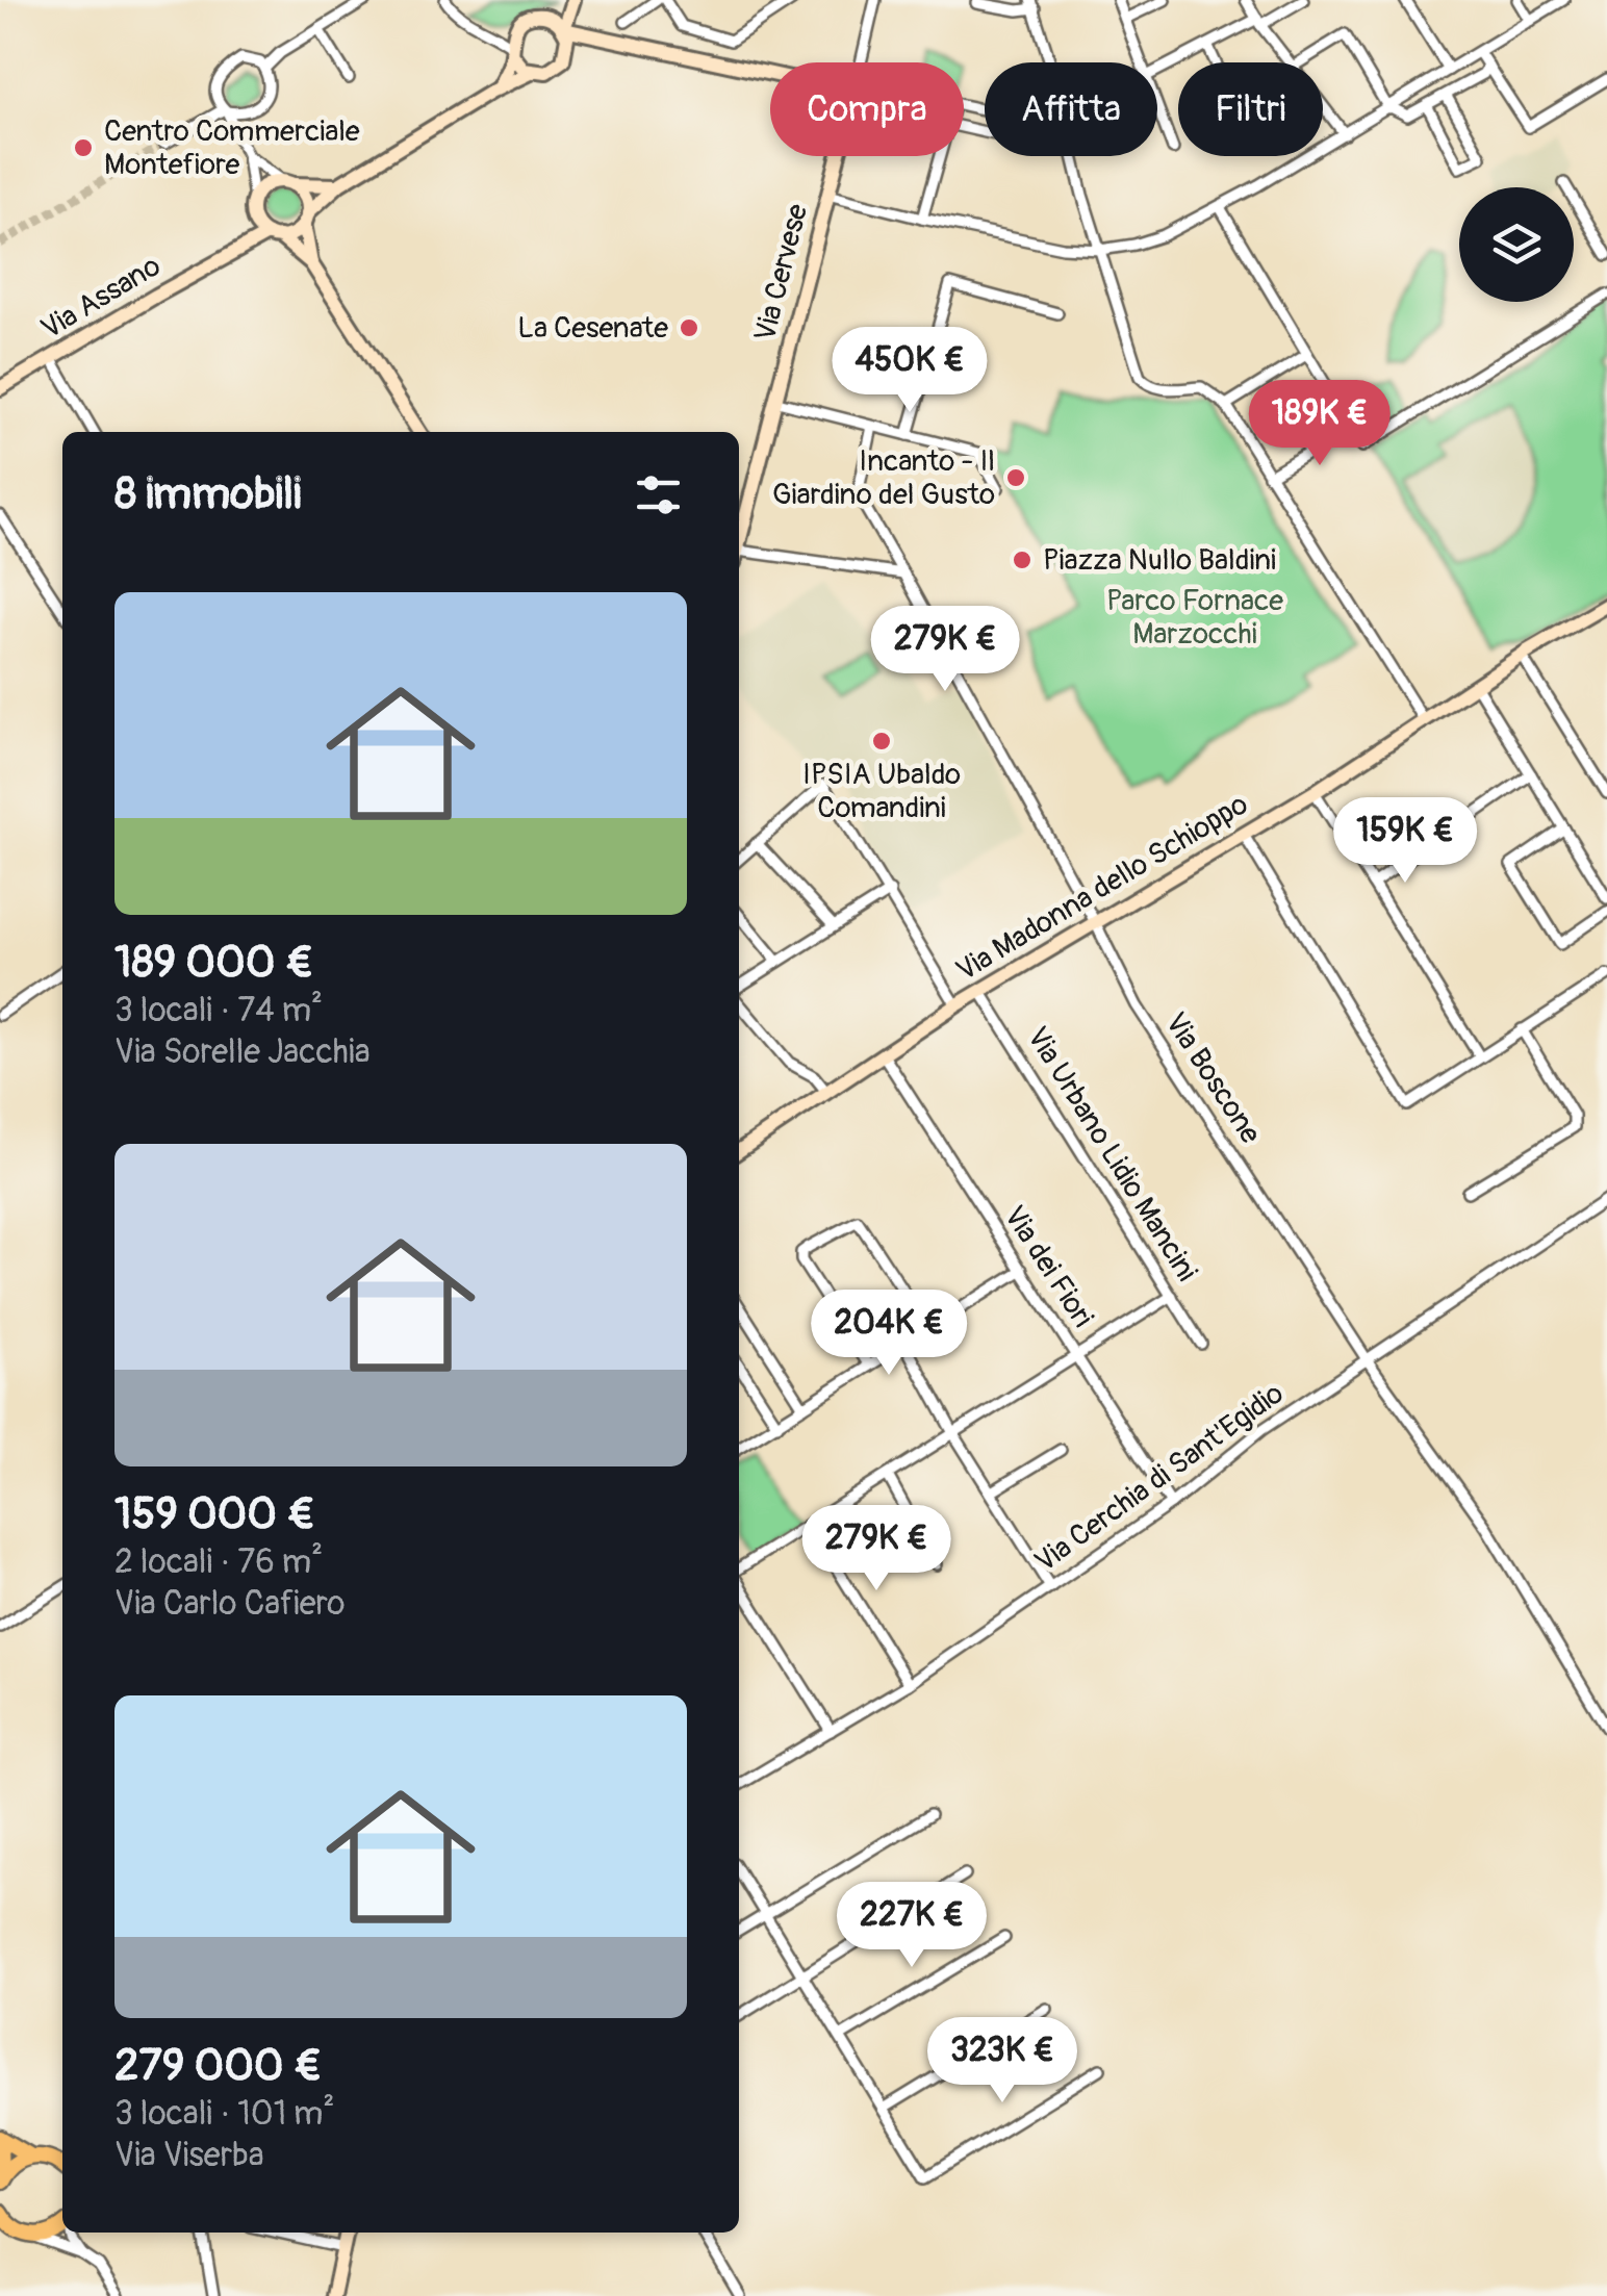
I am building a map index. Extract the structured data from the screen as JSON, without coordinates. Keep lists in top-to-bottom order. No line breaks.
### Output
{"streets":{"street":["Via Cervese","Via Assano","Via Madonna dello Schioppo","Via Boscone","Via Urbano Lidio Mancini","Via dei Fiori","Via Cerchia di Sant'Egidio"]},"crossings":[["Via Madonna dello Schioppo","Via Boscone"],["Via Madonna dello Schioppo","Via Urbano Lidio Mancini"],["Via Madonna dello Schioppo","Via dei Fiori"],["Via Boscone","Via Cerchia di Sant'Egidio"],["Via dei Fiori","Via Cerchia di Sant'Egidio"]],"parks":["Parco Fornace Marzocchi"],"places":["Centro Commerciale Montefiore","La Cesenate","Incanto - Il Giardino del Gusto","Piazza Nullo Baldini","IPSIA Ubaldo Comandini"],"page":{"chip":["Compra","Affitta","Filtri"],"price":["450K €","189K €","279K €","159K €","204K €","279K €","227K €","323K €"],"heading":"8 immobili","list":[{"name":"189 000 €","note":"3 locali · 74 m² · Via Sorelle Jacchia"},{"name":"159 000 €","note":"2 locali · 76 m² · Via Carlo Cafiero"},{"name":"279 000 €","note":"3 locali · 101 m² · Via Viserba"}]}}
